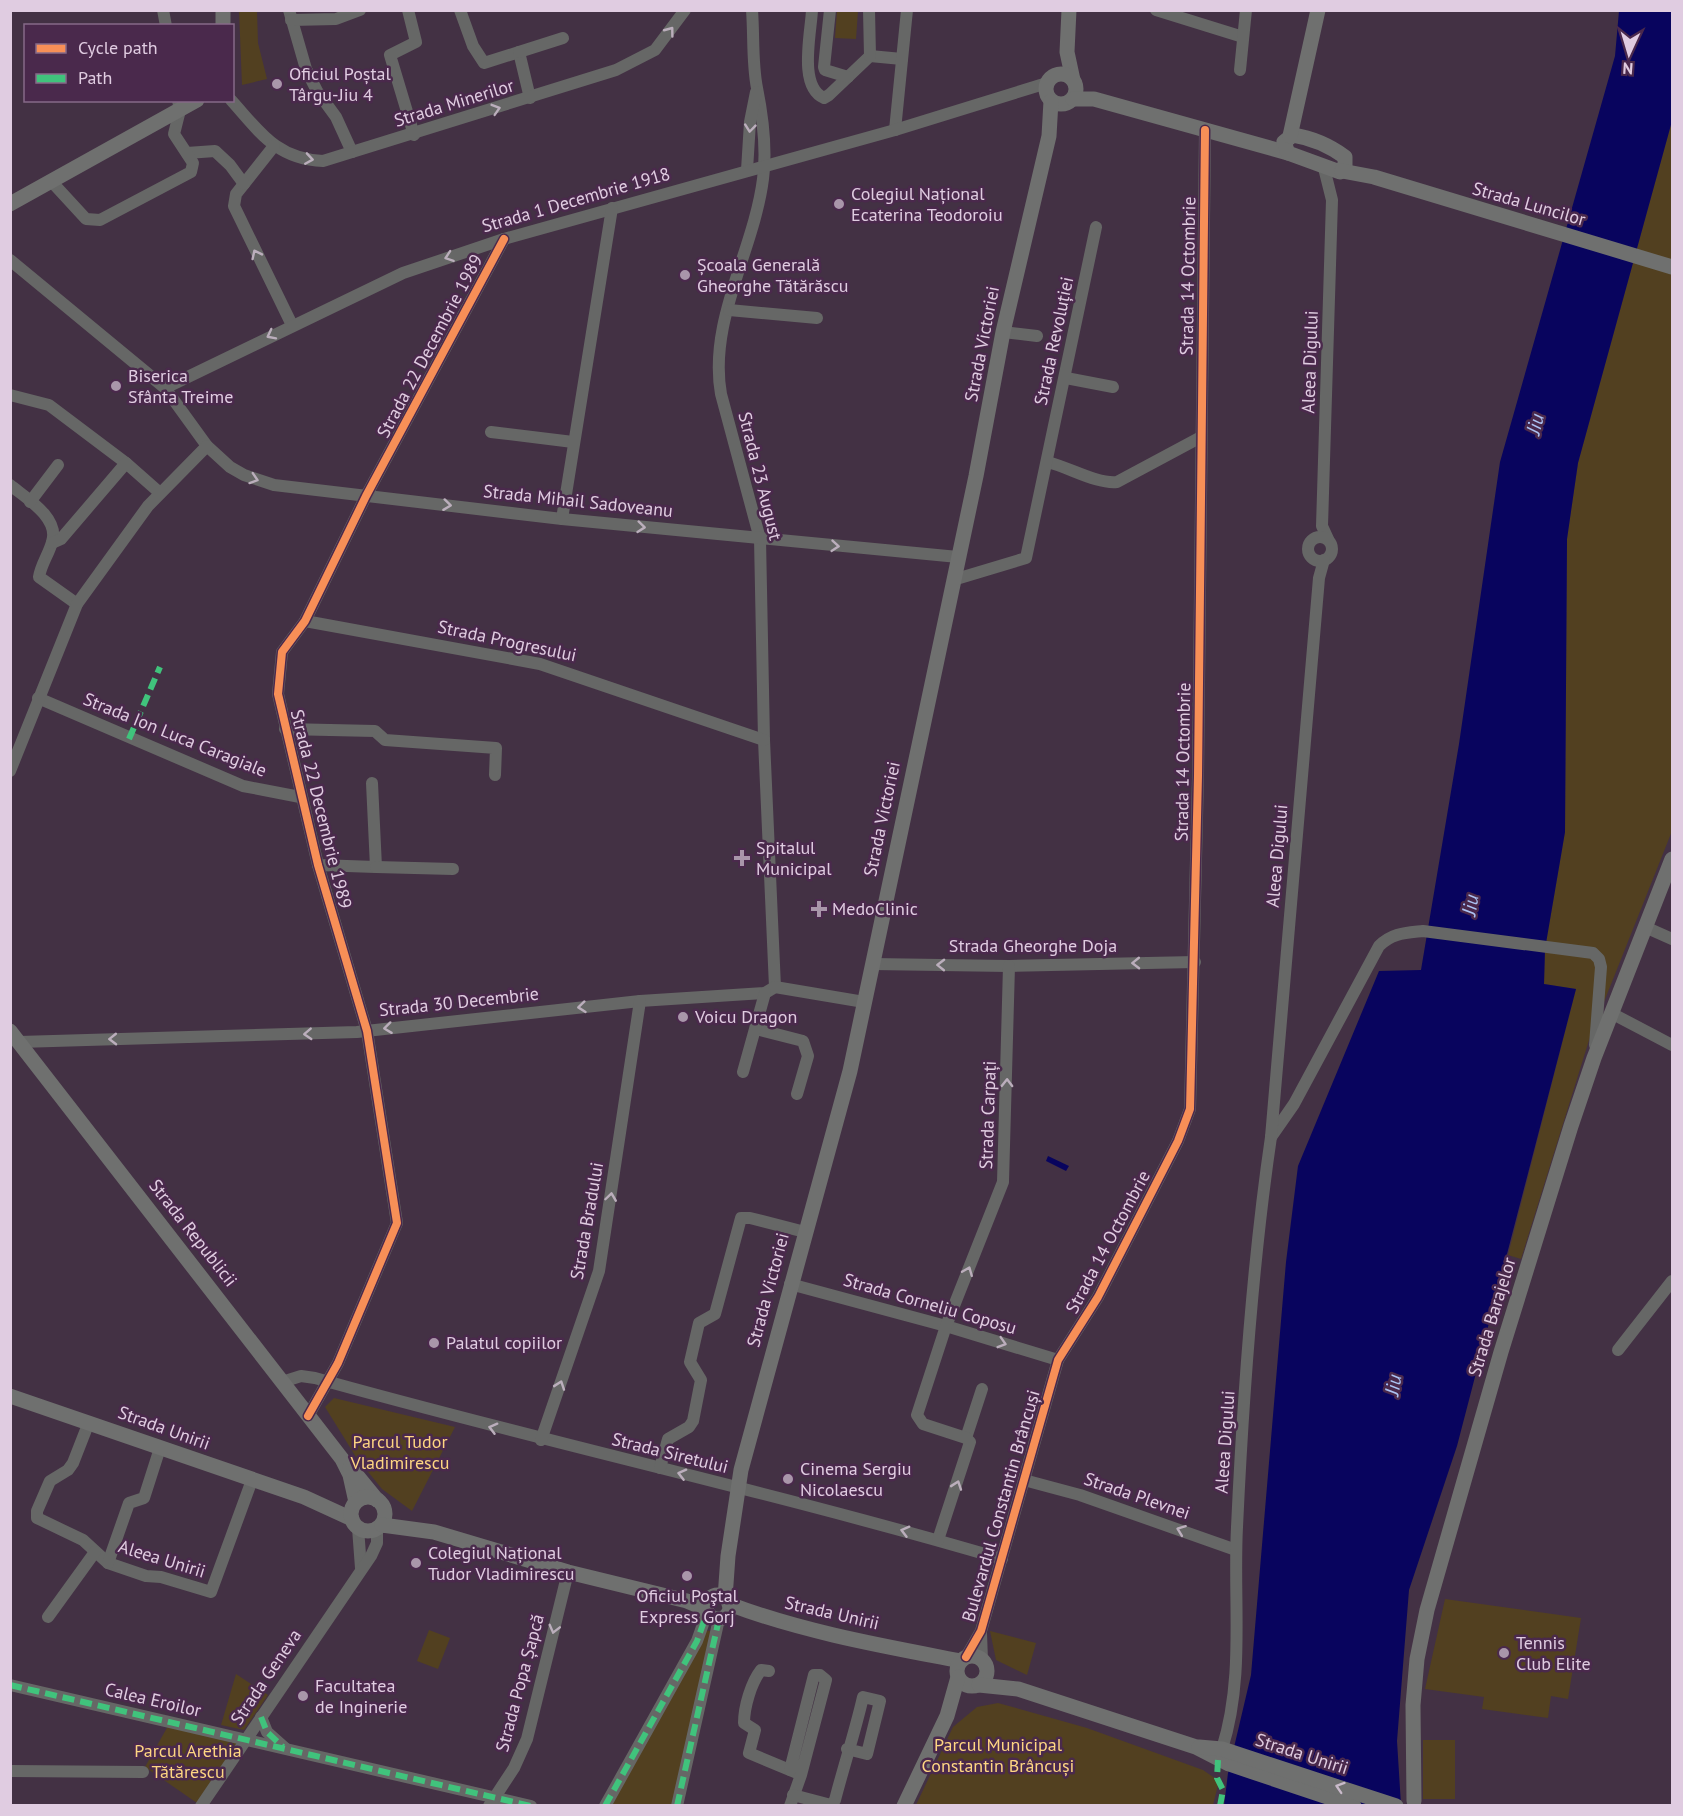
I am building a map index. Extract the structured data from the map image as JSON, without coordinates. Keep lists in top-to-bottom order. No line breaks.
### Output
{"streets":{"main road":["Strada Luncilor","Strada Victoriei","Strada Republicii","Strada Barajelor","Strada Unirii","Bulevardul Constantin Brâncuși"],"street":["Strada Minerilor","Strada 1 Decembrie 1918","Strada 14 Octombrie","Strada Revoluției","Strada 22 Decembrie 1989","Aleea Digului","Strada 23 August","Strada Mihail Sadoveanu","Strada Progresului","Strada Ion Luca Caragiale","Strada Gheorghe Doja","Strada 30 Decembrie","Strada Carpați","Strada Bradului","Strada Corneliu Coposu","Strada Siretului","Strada Plevnei","Aleea Unirii","Strada Geneva","Strada Popa Șapcă","Calea Eroilor"]},"crossings":[["Strada 1 Decembrie 1918","Strada Victoriei"],["Strada 1 Decembrie 1918","Strada 22 Decembrie 1989"],["Strada 1 Decembrie 1918","Strada 23 August"],["Strada Luncilor","Aleea Digului"],["Strada 14 Octombrie","Strada Gheorghe Doja"],["Strada 14 Octombrie","Strada Corneliu Coposu"],["Strada 14 Octombrie","Bulevardul Constantin Brâncuși"],["Strada Revoluției","Strada Victoriei"],["Strada Victoriei","Strada Mihail Sadoveanu"],["Strada Victoriei","Strada Gheorghe Doja"],["Strada Victoriei","Strada 30 Decembrie"],["Strada Victoriei","Strada Corneliu Coposu"],["Strada Victoriei","Strada Unirii"],["Strada Victoriei","Strada Siretului"],["Strada 22 Decembrie 1989","Strada Mihail Sadoveanu"],["Strada 22 Decembrie 1989","Strada Progresului"],["Strada 22 Decembrie 1989","Strada Ion Luca Caragiale"],["Strada 22 Decembrie 1989","Strada 30 Decembrie"],["Strada 22 Decembrie 1989","Strada Republicii"],["Strada 22 Decembrie 1989","Strada Siretului"],["Aleea Digului","Strada Barajelor"],["Aleea Digului","Strada Unirii"],["Aleea Digului","Strada Plevnei"],["Strada 23 August","Strada Mihail Sadoveanu"],["Strada 23 August","Strada Progresului"],["Strada 23 August","Strada 30 Decembrie"],["Strada Gheorghe Doja","Strada Carpați"],["Strada 30 Decembrie","Strada Bradului"],["Strada 30 Decembrie","Strada Republicii"],["Strada Carpați","Strada Corneliu Coposu"],["Strada Bradului","Strada Siretului"],["Strada Republicii","Strada Unirii"],["Strada Corneliu Coposu","Bulevardul Constantin Brâncuși"],["Strada Unirii","Bulevardul Constantin Brâncuși"],["Strada Unirii","Aleea Unirii"],["Strada Unirii","Strada Geneva"],["Strada Unirii","Strada Popa Șapcă"],["Strada Siretului","Bulevardul Constantin Brâncuși"],["Strada Plevnei","Bulevardul Constantin Brâncuși"],["Strada Geneva","Calea Eroilor"],["Strada Popa Șapcă","Calea Eroilor"]],"one_way":["Strada Minerilor","Strada 1 Decembrie 1918","Strada Mihail Sadoveanu","Strada Gheorghe Doja","Strada 30 Decembrie","Strada Carpați","Strada Bradului","Strada Corneliu Coposu","Strada Siretului","Strada Plevnei","Strada Popa Șapcă"],"water":["Jiu"],"parks":["Parcul Tudor Vladimirescu","Parcul Municipal Constantin Brâncuși","Parcul Arethia Tătărescu"],"places":{"other":["Oficiul Poștal Târgu-Jiu 4","Colegiul Național Ecaterina Teodoroiu","Școala Generală Gheorghe Tătărăscu","Biserica Sfânta Treime","Voicu Dragon","Palatul copiilor","Cinema Sergiu Nicolaescu","Colegiul Național Tudor Vladimirescu","Oficiul Poştal Express Gorj","Tennis Club Elite","Facultatea de Inginerie"],"health":["Spitalul Municipal","MedoClinic"]},"legend":["Cycle path","Path"],"north":"bottom"}
